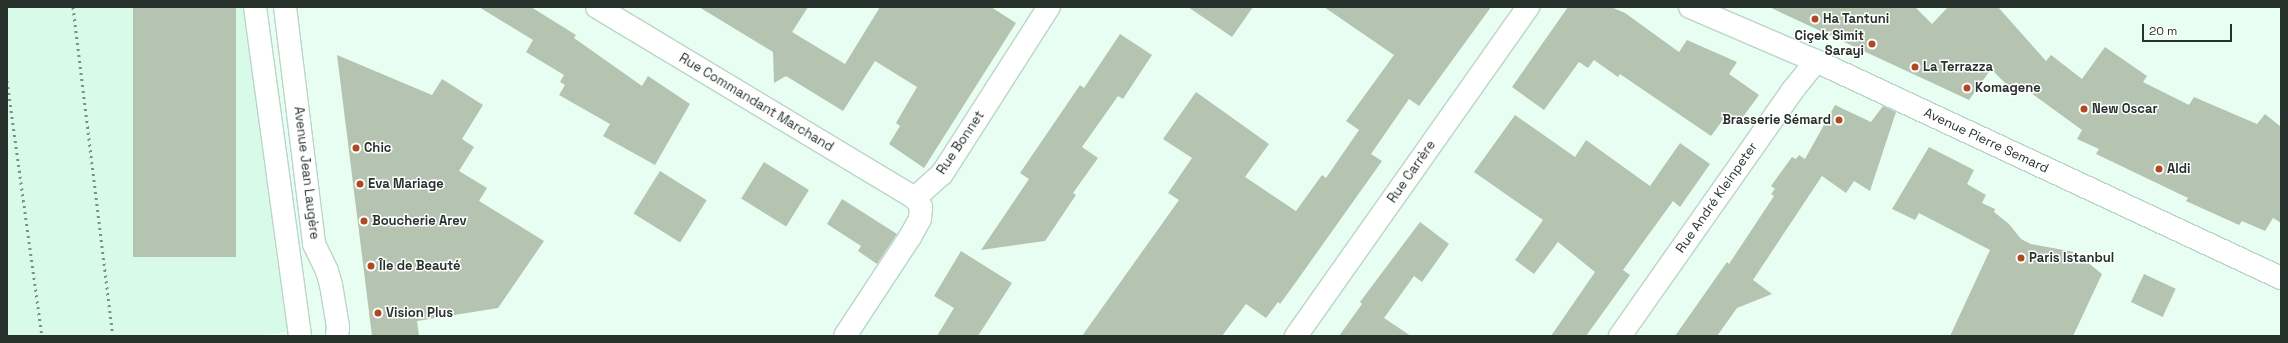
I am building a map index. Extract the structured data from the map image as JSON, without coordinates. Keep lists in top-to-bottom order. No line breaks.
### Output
{"streets":{"street":["Rue Commandant Marchand","Avenue Pierre Semard","Rue Bonnet","Rue Carrère","Avenue Jean Laugère","Rue André Kleinpeter"]},"crossings":[["Rue Commandant Marchand","Rue Bonnet"],["Avenue Pierre Semard","Rue André Kleinpeter"]],"places":["Ha Tantuni","Ciçek Simit Sarayi","La Terrazza","Komagene","New Oscar","Brasserie Sémard","Chic","Aldi","Eva Mariage","Boucherie Arev","Paris Istanbul","Île de Beauté","Vision Plus"],"scale_bar":"20 m"}
